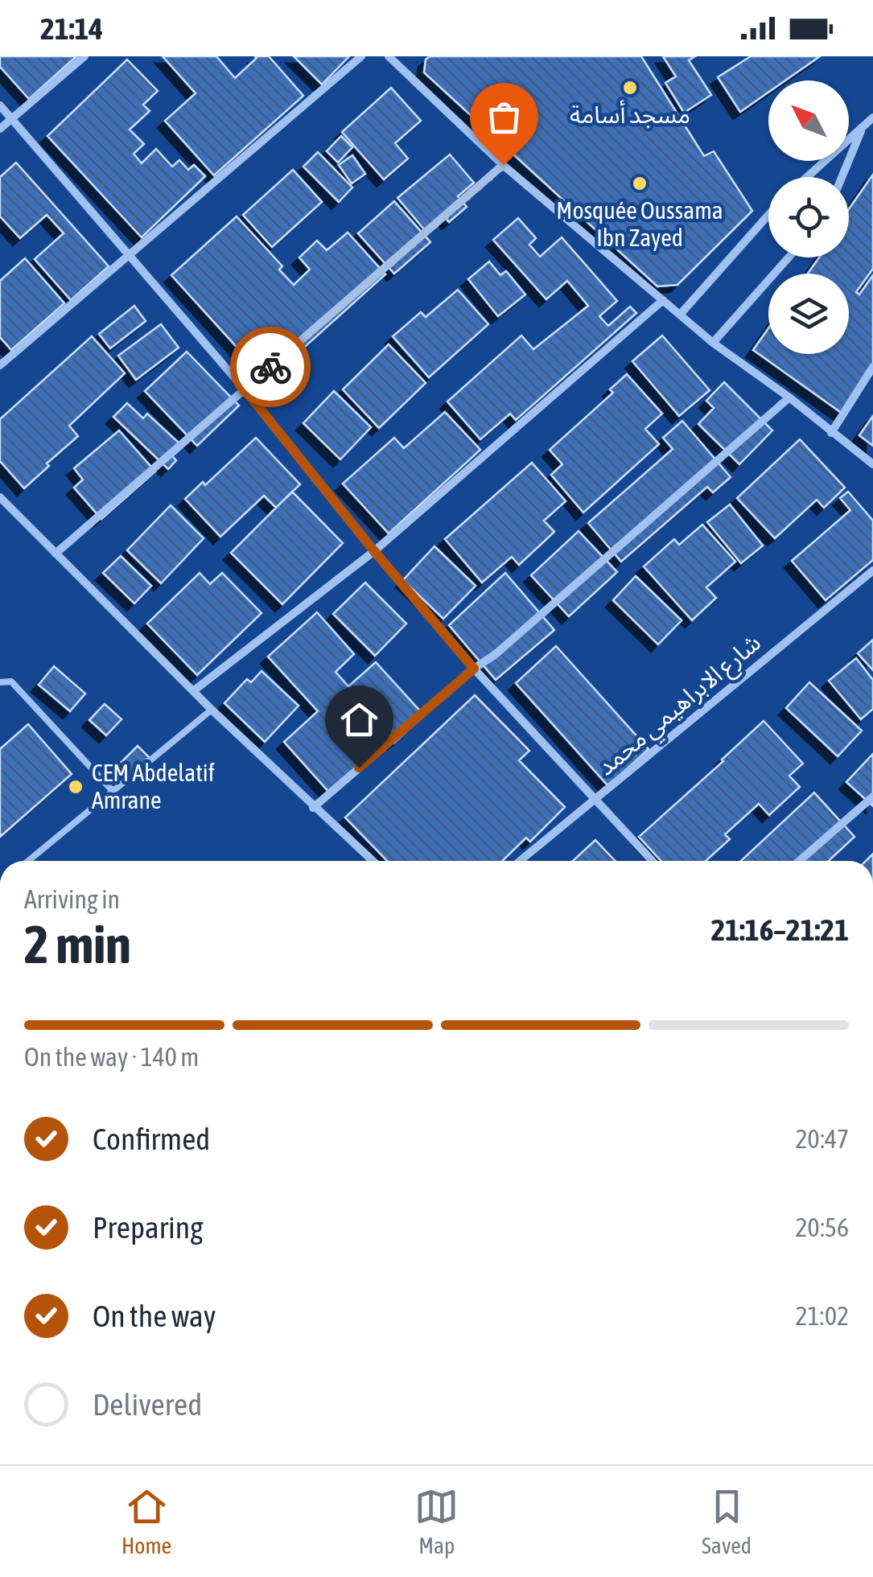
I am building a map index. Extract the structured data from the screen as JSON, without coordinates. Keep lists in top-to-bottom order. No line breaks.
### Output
{"streets":{"street":["شارع الابراهيمي محمد"]},"places":["مسجد أسامة","Mosquée Oussama Ibn Zayed","CEM Abdelatif Amrane"],"north":"top left","page":{"status":"21:14","heading":["2 min","Arriving in","21:16–21:21"],"bar":"On the way · 140 m","list":[["Confirmed","20:47"],["Preparing","20:56"],["On the way","21:02"],"Delivered"],"tabs":["Home","Map","Saved"]}}
